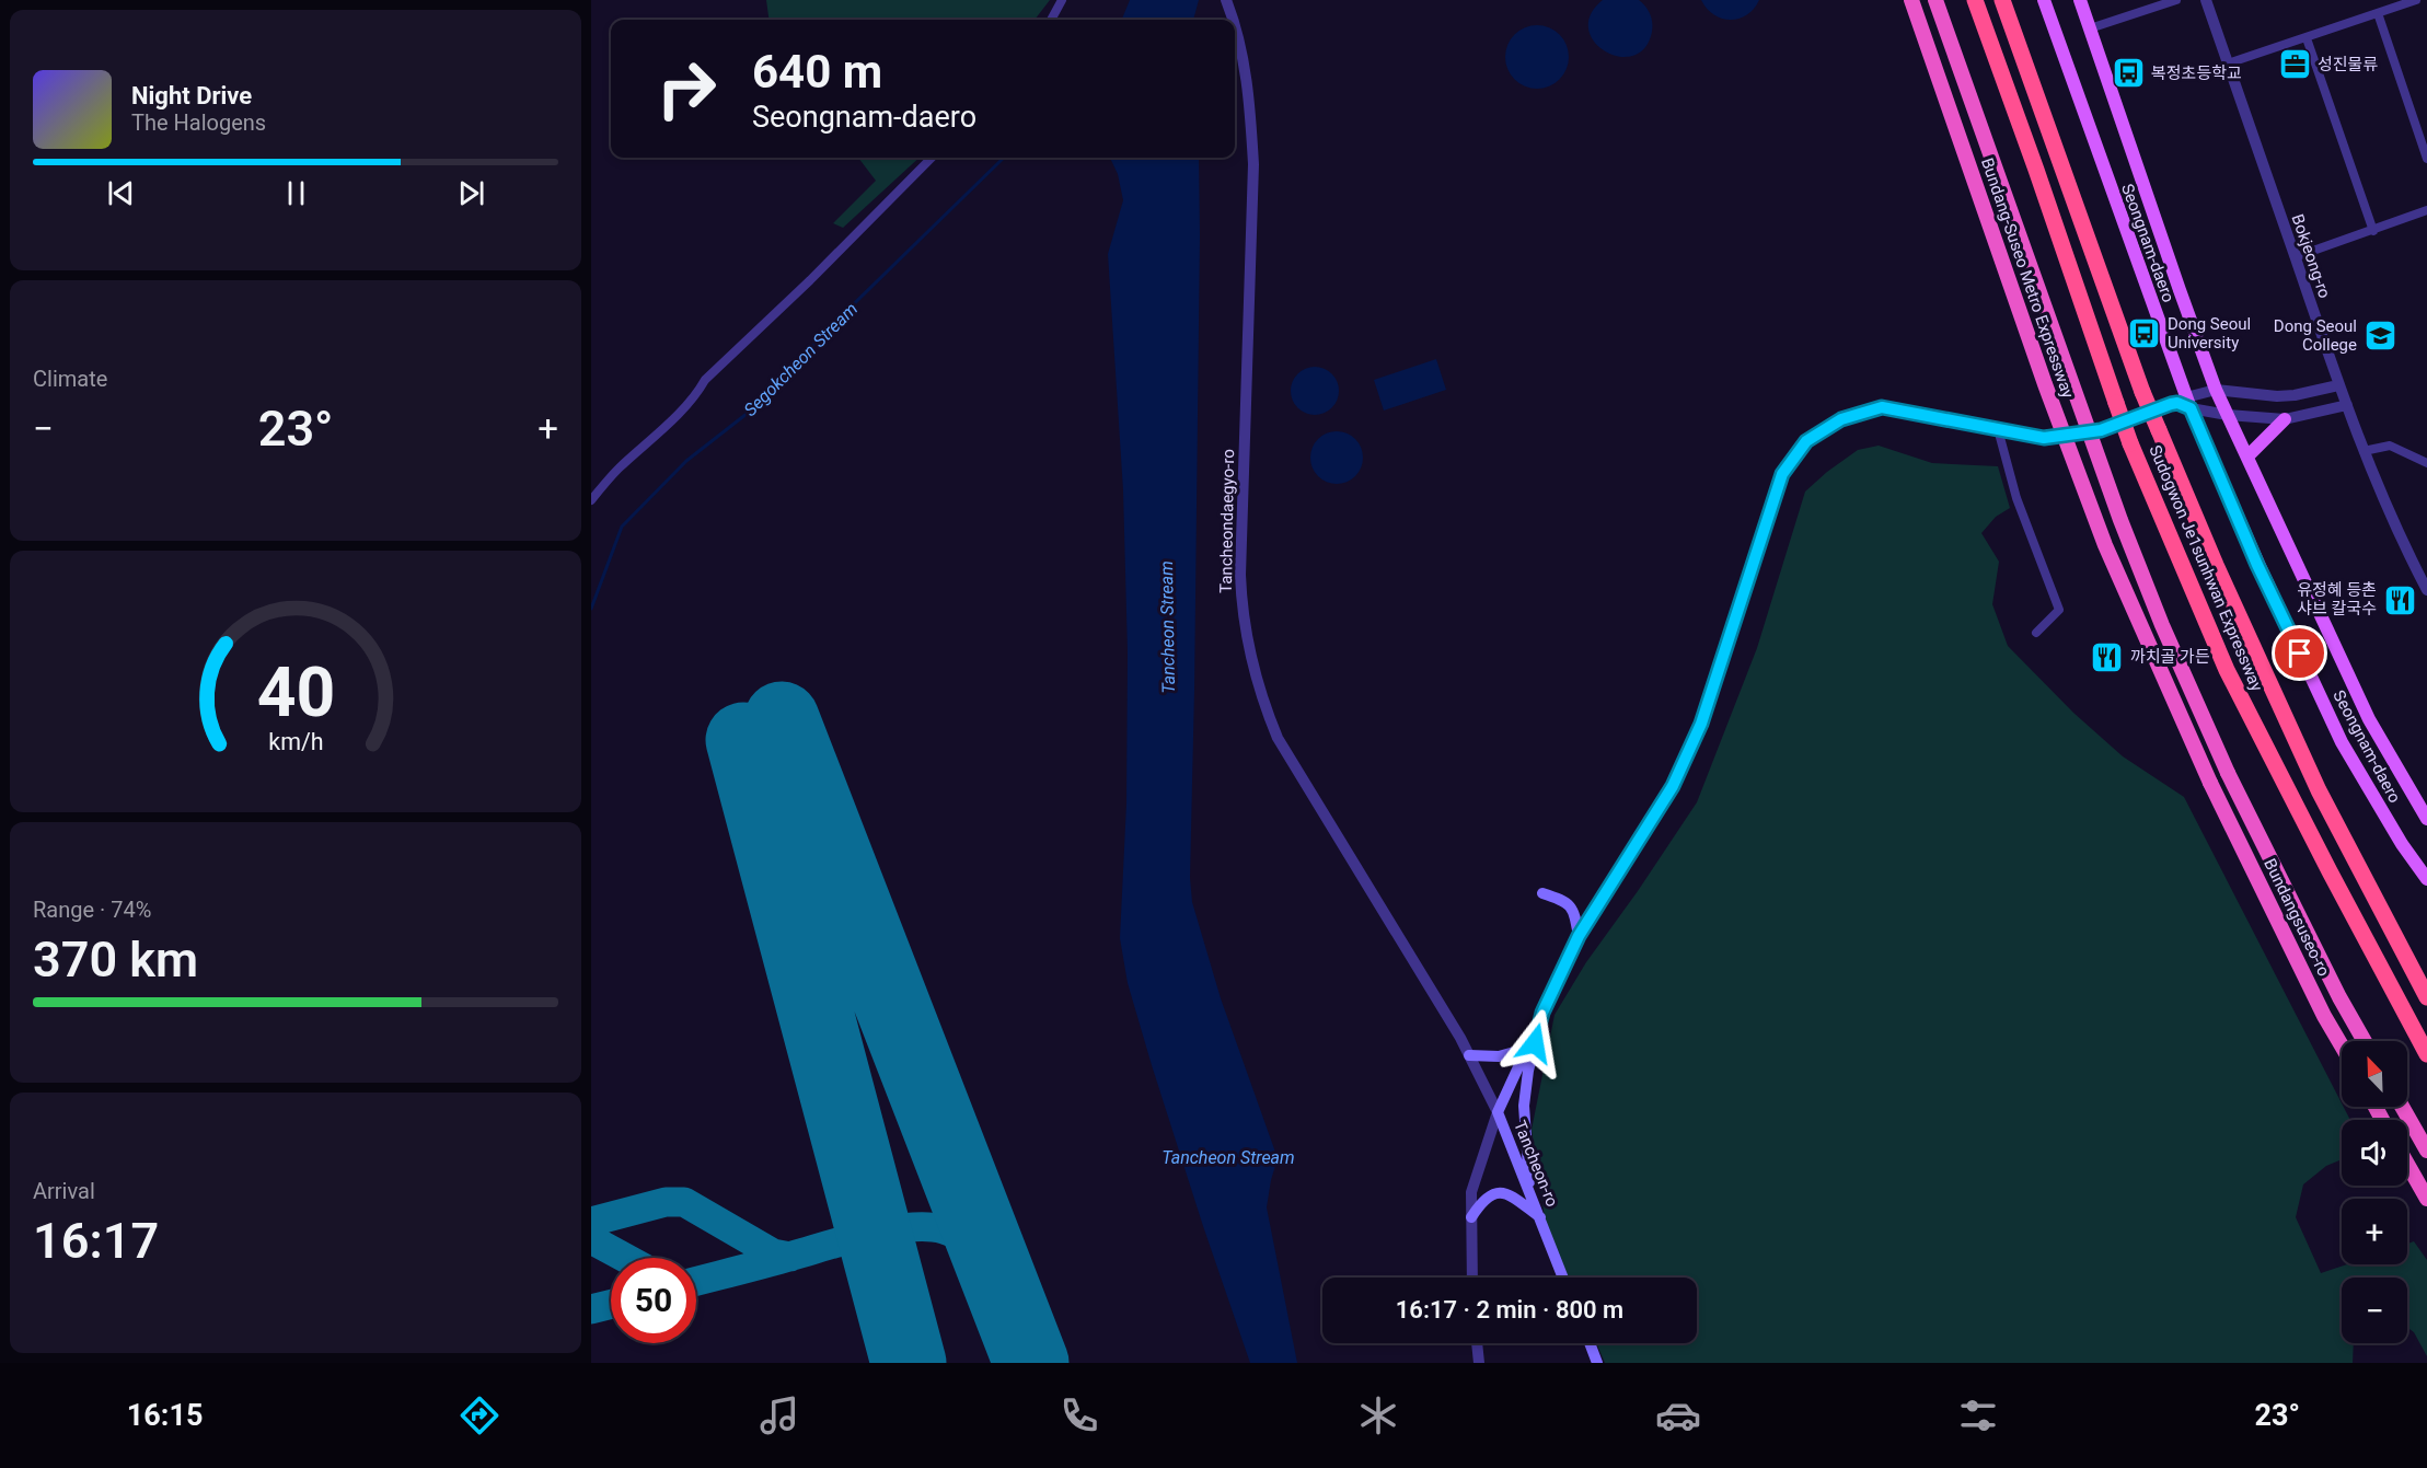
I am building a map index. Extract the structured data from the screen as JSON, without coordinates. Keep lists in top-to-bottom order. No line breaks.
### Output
{"streets":{"highway":["Bundang-Suseo Metro Expressway","Sudogwon Je1sunhwan Expressway","Bundangsuseo-ro"],"main road":["Seongnam-daero","Tancheon-ro"],"street":["Bokjeong-ro","Tancheondaegyo-ro"]},"crossings":[["Seongnam-daero","Tancheon-ro"],["Bundang-Suseo Metro Expressway","Bundangsuseo-ro"],["Tancheondaegyo-ro","Tancheon-ro"]],"water":["Segokcheon Stream","Tancheon Stream"],"places":{"office":["성진물류"],"bus stop":["복정초등학교","Dong Seoul University"],"school or university":["Dong Seoul College"],"restaurant":["유정혜 등촌 샤브 칼국수","까치골 가든"]},"north":"top left","page":{"turn":["640 m","Seongnam-daero"],"song":["Night Drive","The Halogens"],"tile":["Climate",["Range · 74%","370 km"],["Arrival","16:17"]],"heat":["−","23°","+"],"map_buttons":["+","−"],"limit":"50","trip":"16:17 · 2 min · 800 m","tabs":["16:15","23°"],"gauge":["40","km/h"]}}
